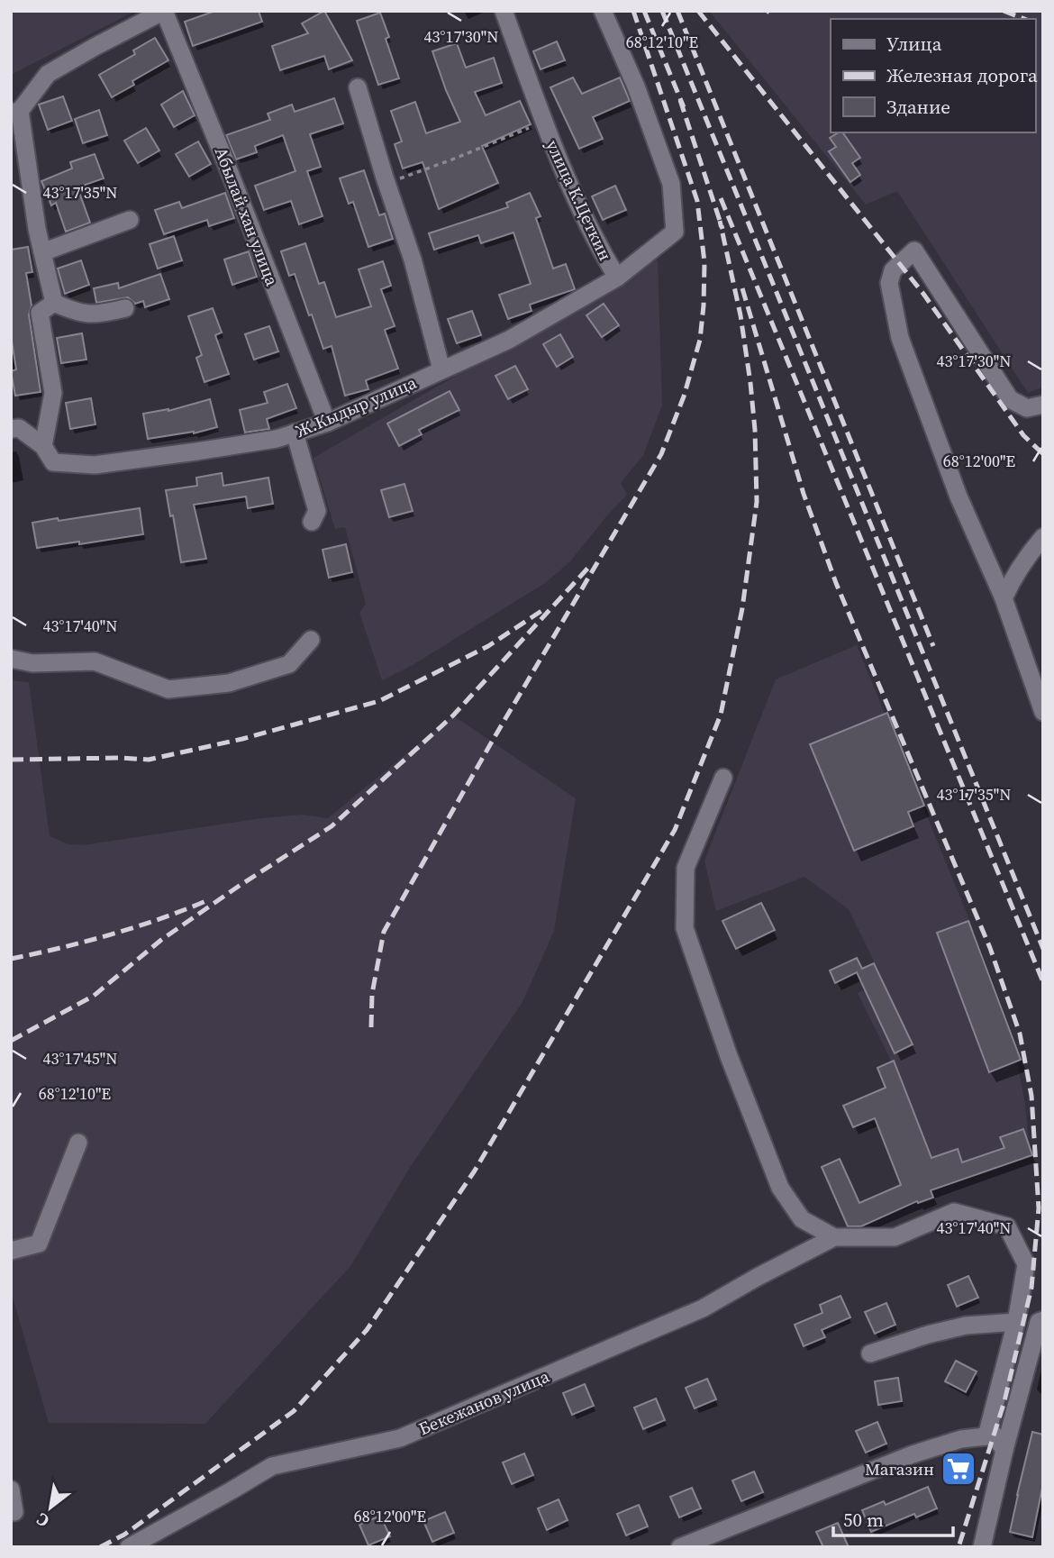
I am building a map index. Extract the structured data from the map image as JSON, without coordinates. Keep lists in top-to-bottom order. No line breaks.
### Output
{"streets":{"street":["улица К.Цеткин","Абылай хан улица","Ж.Кыдыр улица","Бекежанов улица"]},"crossings":[["улица К.Цеткин","Ж.Кыдыр улица"],["Абылай хан улица","Ж.Кыдыр улица"]],"places":{"supermarket":["Магазин"]},"legend":["Улица","Железная дорога","Здание"],"scale_bar":"50 m","north":"bottom left","coordinates":["43°17'30\"N","68°12'10\"E","43°17'35\"N","68°12'00\"E","43°17'40\"N","43°17'45\"N"]}
